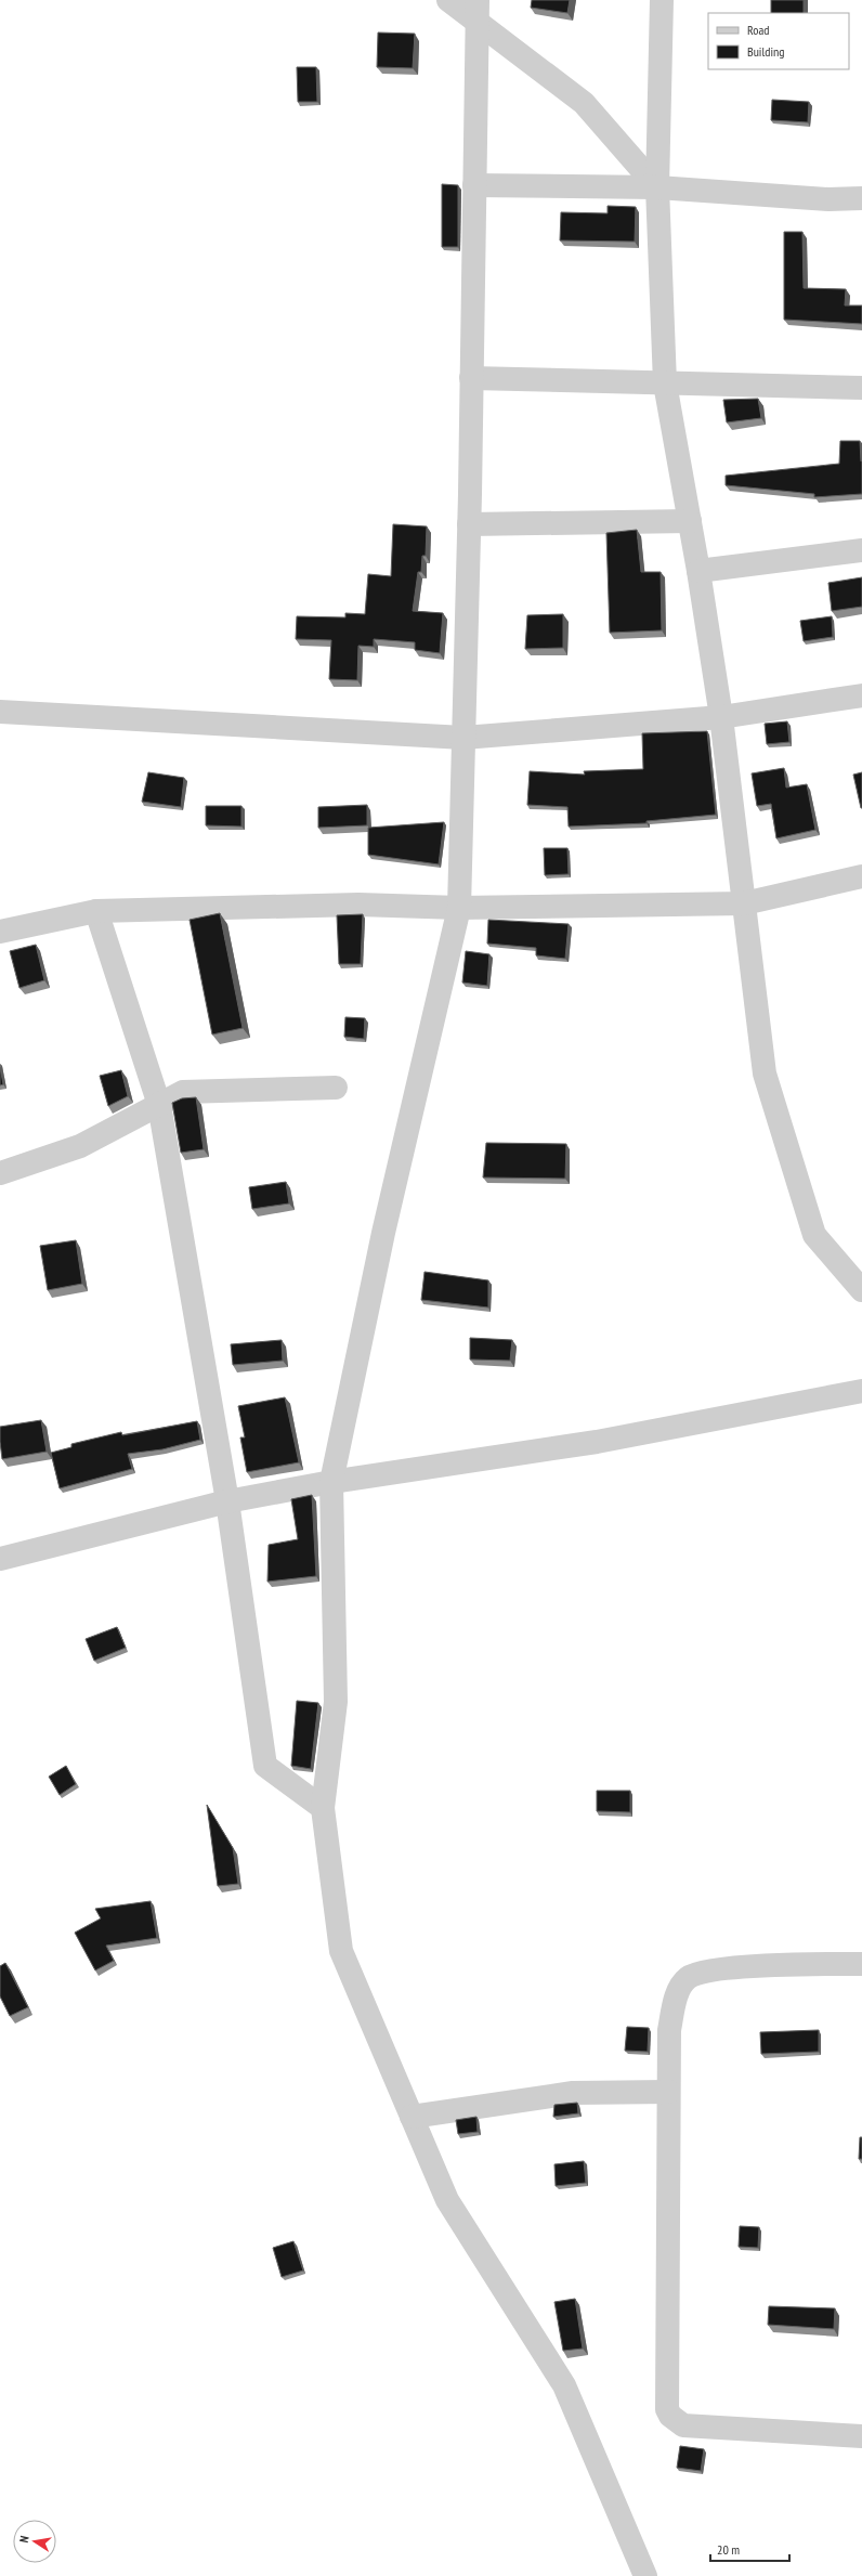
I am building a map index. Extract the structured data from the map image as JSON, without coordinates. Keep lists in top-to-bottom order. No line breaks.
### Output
{"legend":["Road","Building"],"scale_bar":"20 m","north":"left"}
